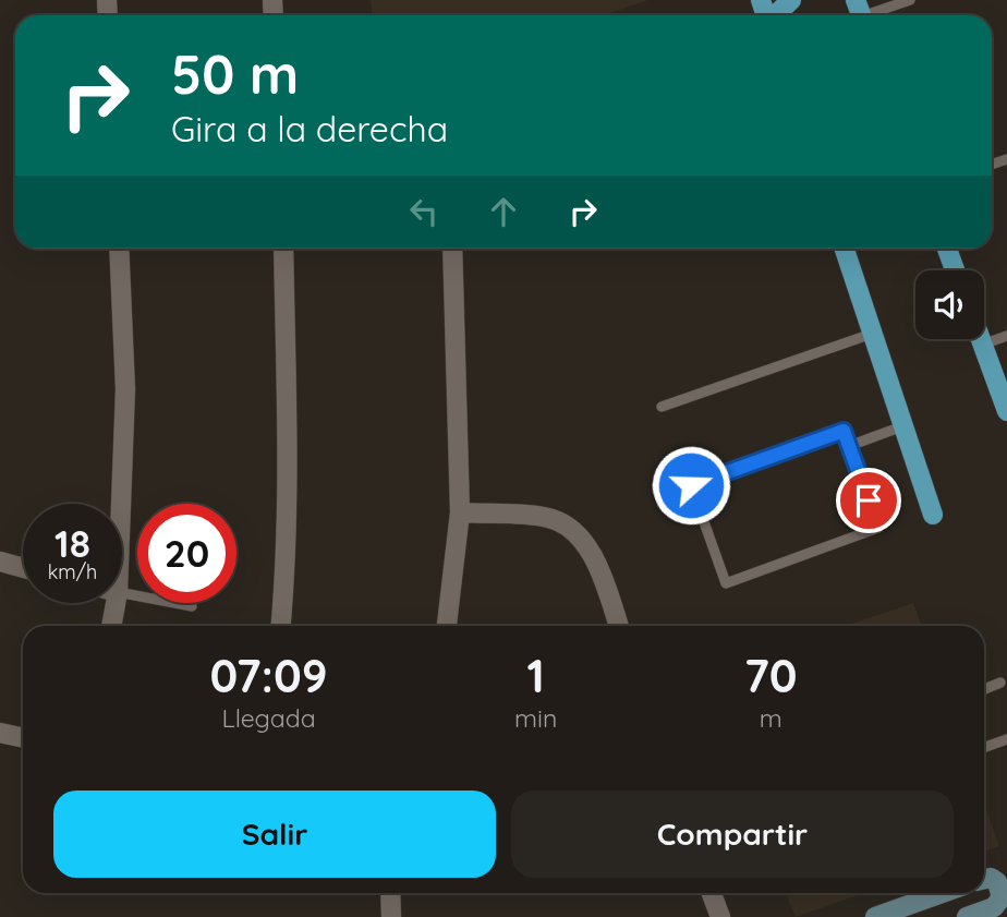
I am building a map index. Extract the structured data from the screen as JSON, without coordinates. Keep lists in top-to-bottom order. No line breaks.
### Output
{"page":{"turn":["50 m","Gira a la derecha"],"speed":"18 km/h","limit":"20","eta":["07:09","Llegada","1","min","70","m"],"buttons":["Salir","Compartir"]}}
